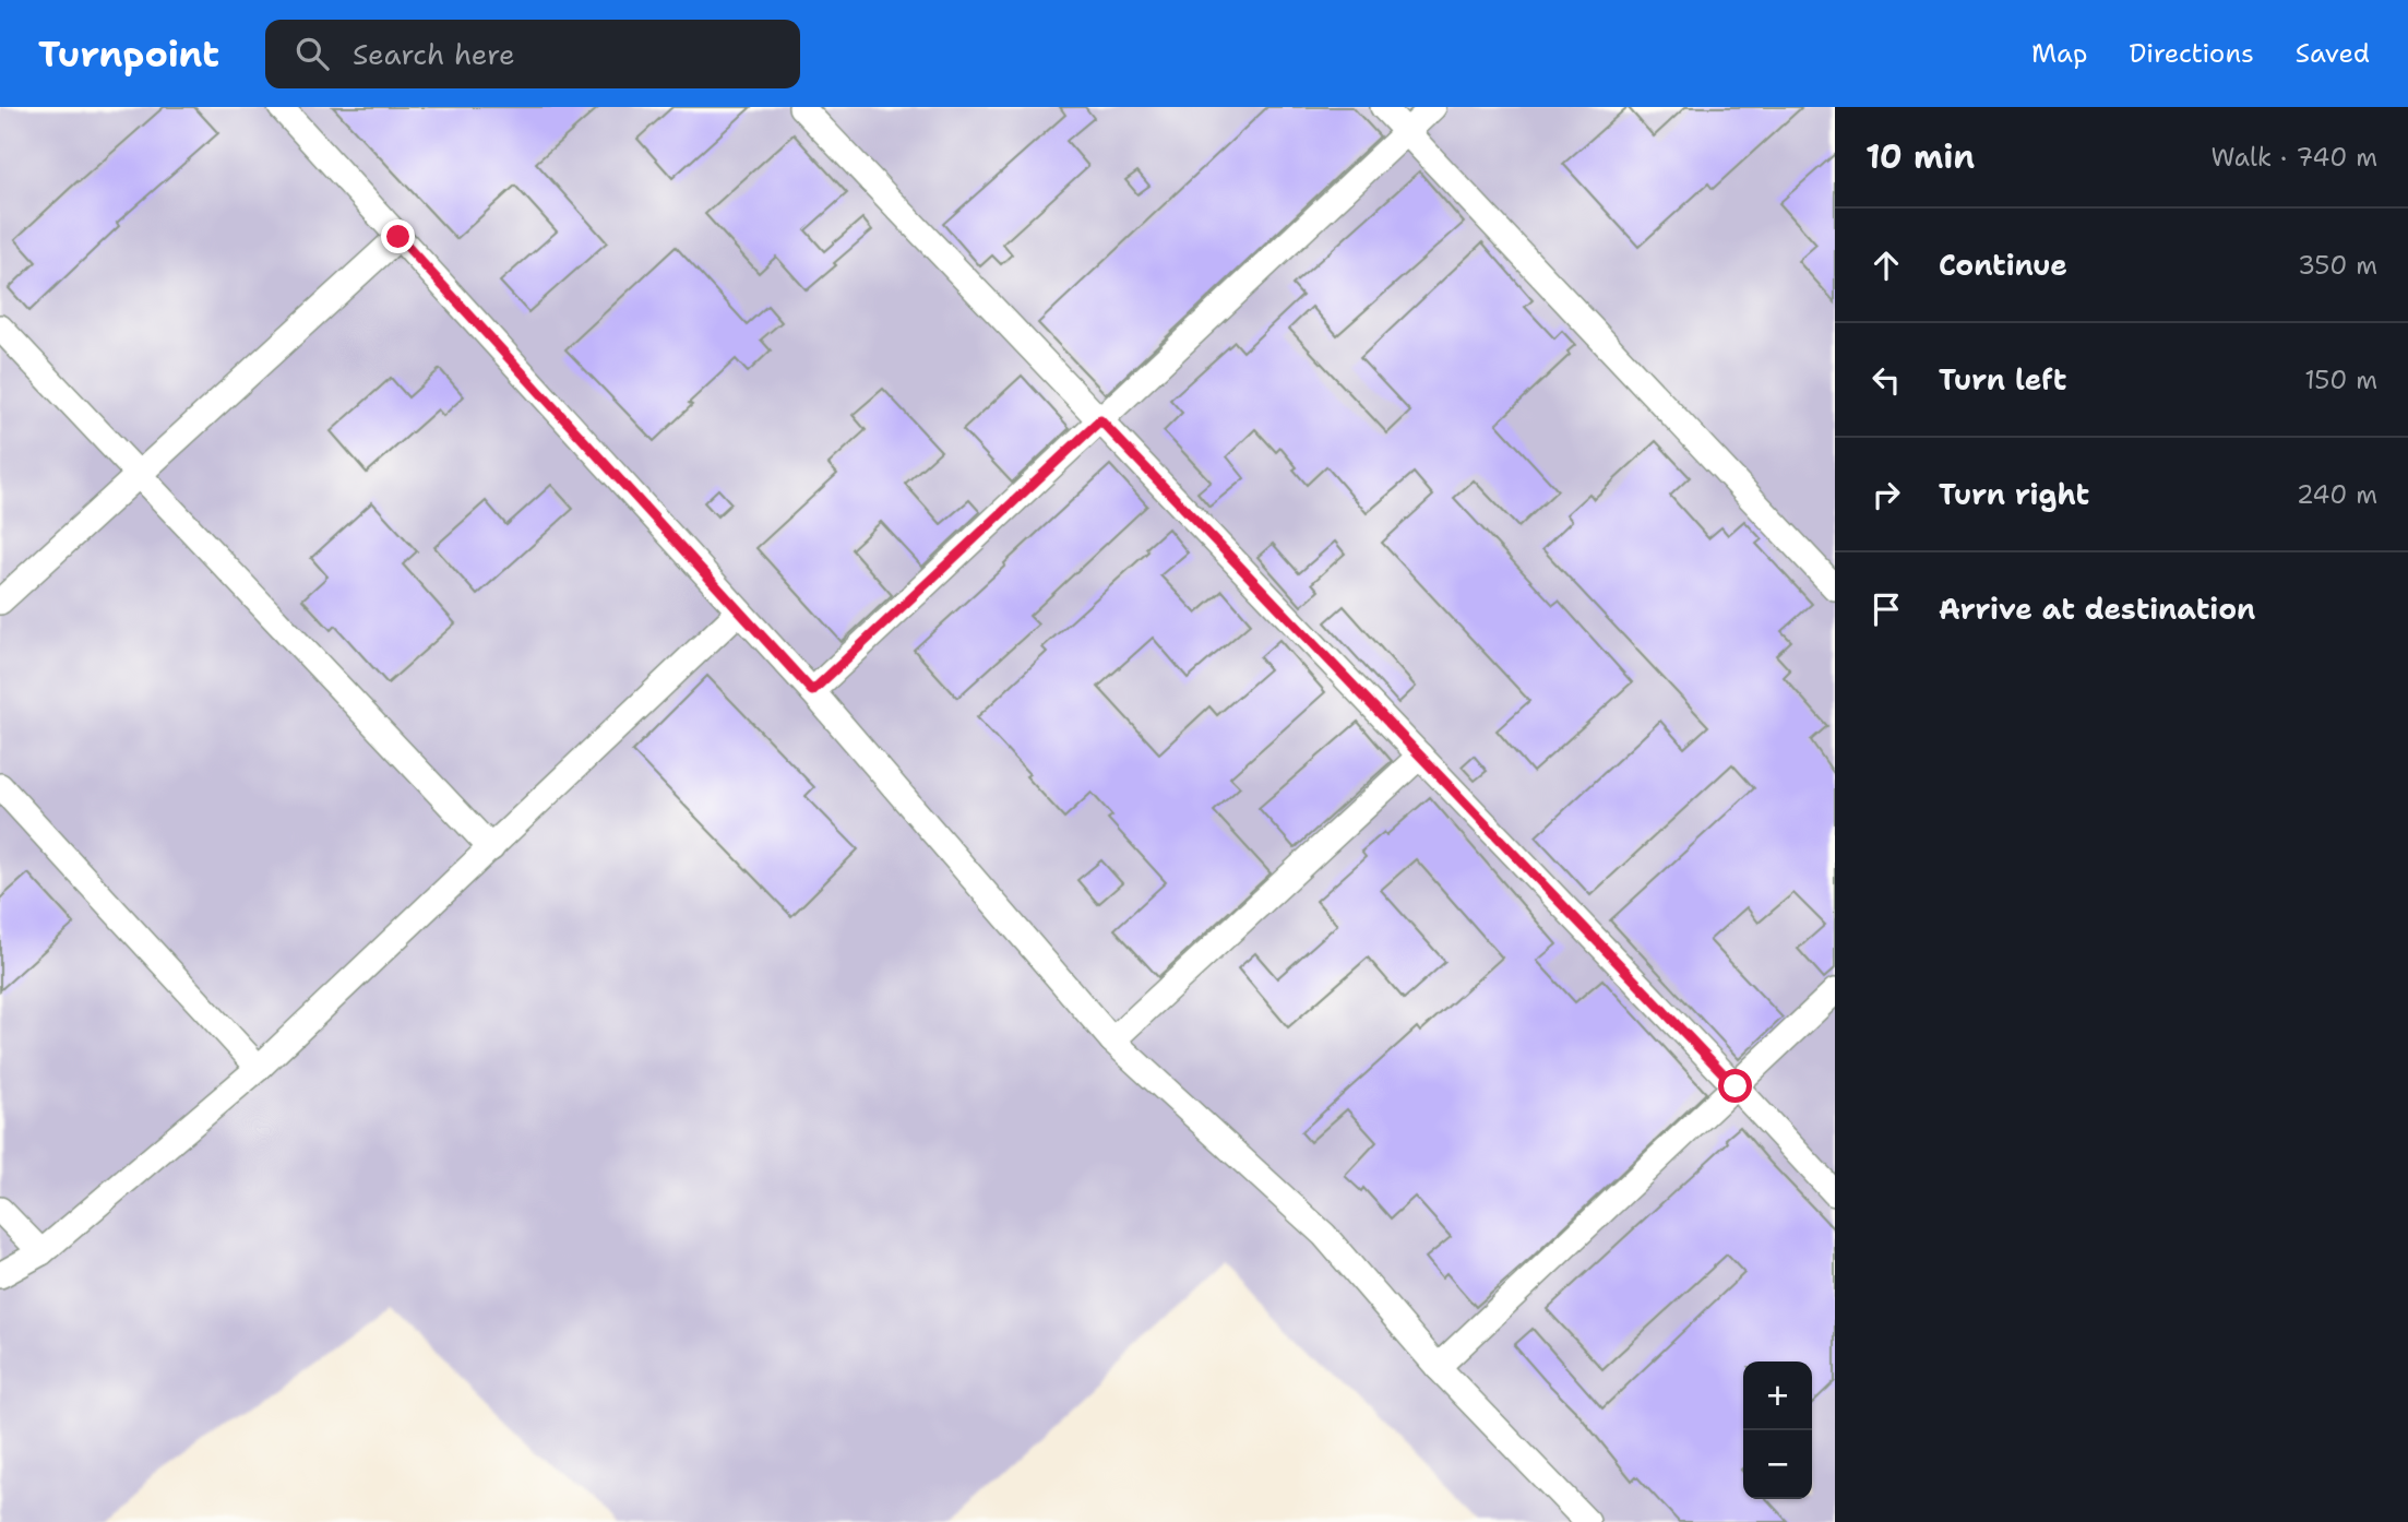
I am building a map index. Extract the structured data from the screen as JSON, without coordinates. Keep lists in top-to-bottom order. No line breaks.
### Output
{"page":{"header":"Turnpoint","search":"Search here","nav":["Map","Directions","Saved"],"heading":["10 min","Walk · 740 m"],"list":[["Continue","350 m"],["Turn left","150 m"],["Turn right","240 m"],"Arrive at destination"],"map_buttons":["+","−"]}}
